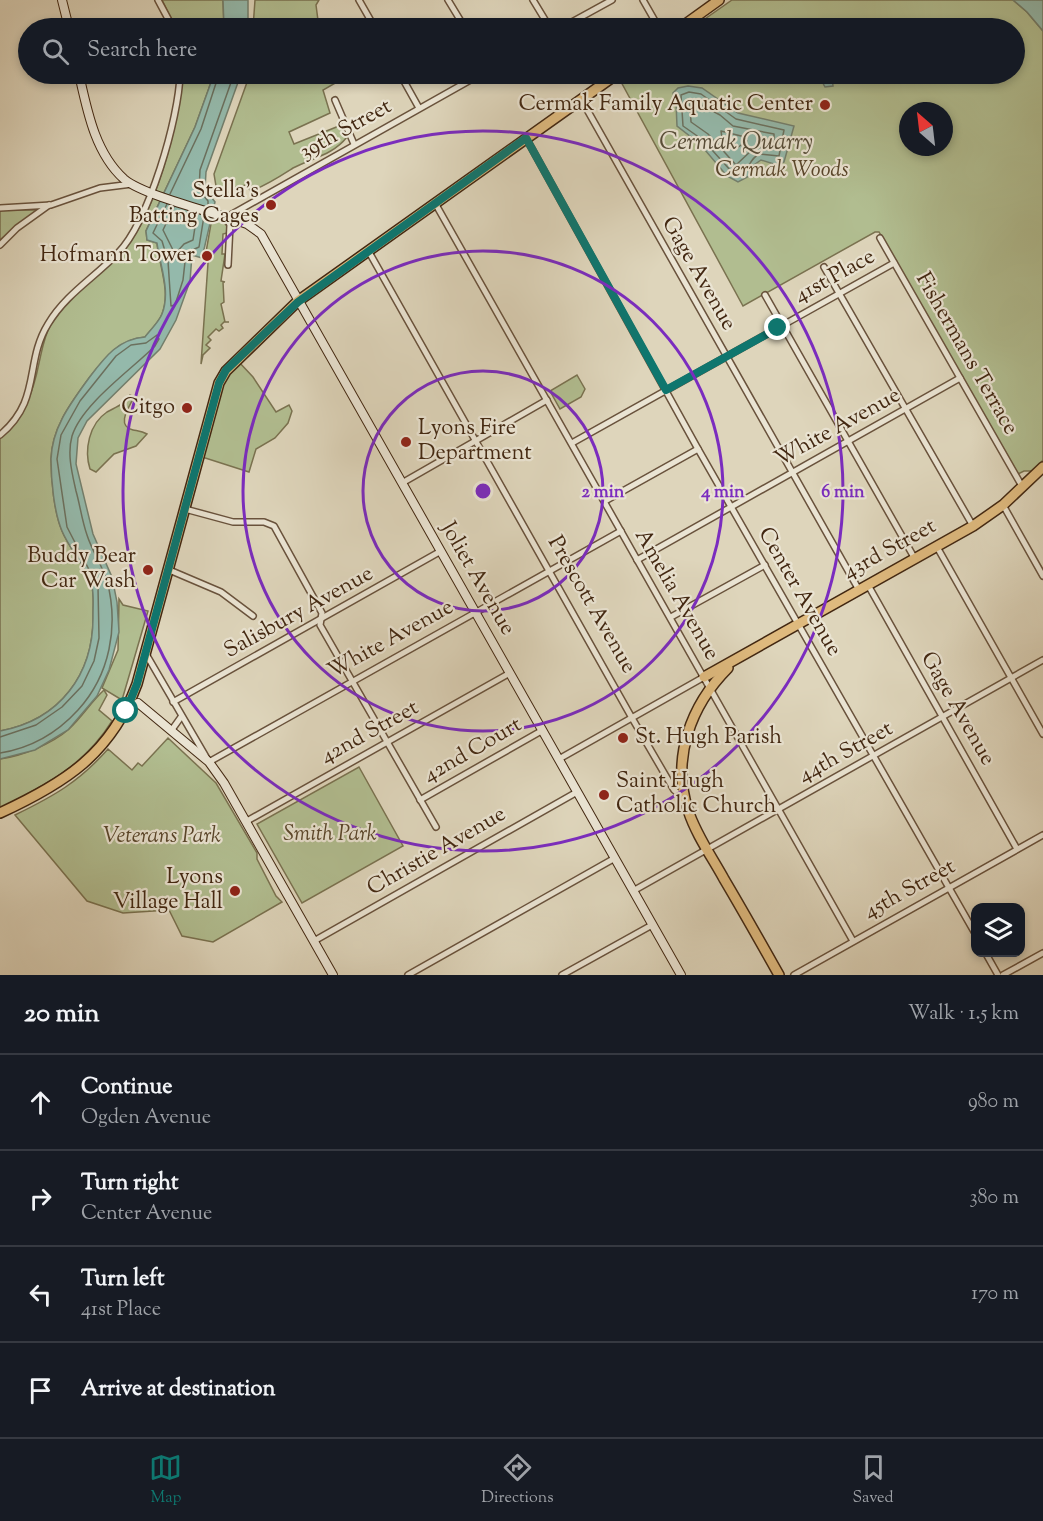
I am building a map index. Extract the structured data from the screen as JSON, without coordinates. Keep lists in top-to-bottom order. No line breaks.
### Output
{"streets":{"main road":["43rd Street","Prescott Avenue"],"street":["39th Street","Gage Avenue","41st Place","Fishermans Terrace","White Avenue","Joliet Avenue","Center Avenue","Amelia Avenue","Salisbury Avenue","42nd Street","42nd Court","44th Street","Christie Avenue","45th Street"]},"crossings":[["39th Street","Joliet Avenue"],["Gage Avenue","41st Place"],["Gage Avenue","White Avenue"],["Gage Avenue","43rd Street"],["Gage Avenue","44th Street"],["Gage Avenue","45th Street"],["41st Place","Fishermans Terrace"],["41st Place","Center Avenue"],["41st Place","Amelia Avenue"],["Fishermans Terrace","White Avenue"],["Fishermans Terrace","43rd Street"],["White Avenue","Joliet Avenue"],["White Avenue","Center Avenue"],["White Avenue","Amelia Avenue"],["White Avenue","Prescott Avenue"],["43rd Street","Center Avenue"],["Joliet Avenue","Salisbury Avenue"],["Joliet Avenue","42nd Street"],["Joliet Avenue","42nd Court"],["Joliet Avenue","44th Street"],["Joliet Avenue","Christie Avenue"],["Center Avenue","44th Street"],["Center Avenue","45th Street"],["Amelia Avenue","44th Street"],["Amelia Avenue","45th Street"],["Prescott Avenue","44th Street"]],"water":["Cermak Quarry"],"parks":["Cermak Woods","Smith Park","Veterans Park"],"places":["Cermak Family Aquatic Center","Stella's Batting Cages","Hofmann Tower","Citgo","Lyons Fire Department","Buddy Bear Car Wash","St. Hugh Parish","Saint Hugh Catholic Church","Lyons Village Hall"],"north":"top left","page":{"search":"Search here","heading":["20 min","Walk · 1.5 km"],"list":[["Continue","Ogden Avenue","980 m"],["Turn right","Center Avenue","380 m"],["Turn left","41st Place","170 m"],"Arrive at destination"],"nav":["Map","Directions","Saved"]},"rings":["2 min","4 min","6 min"]}
